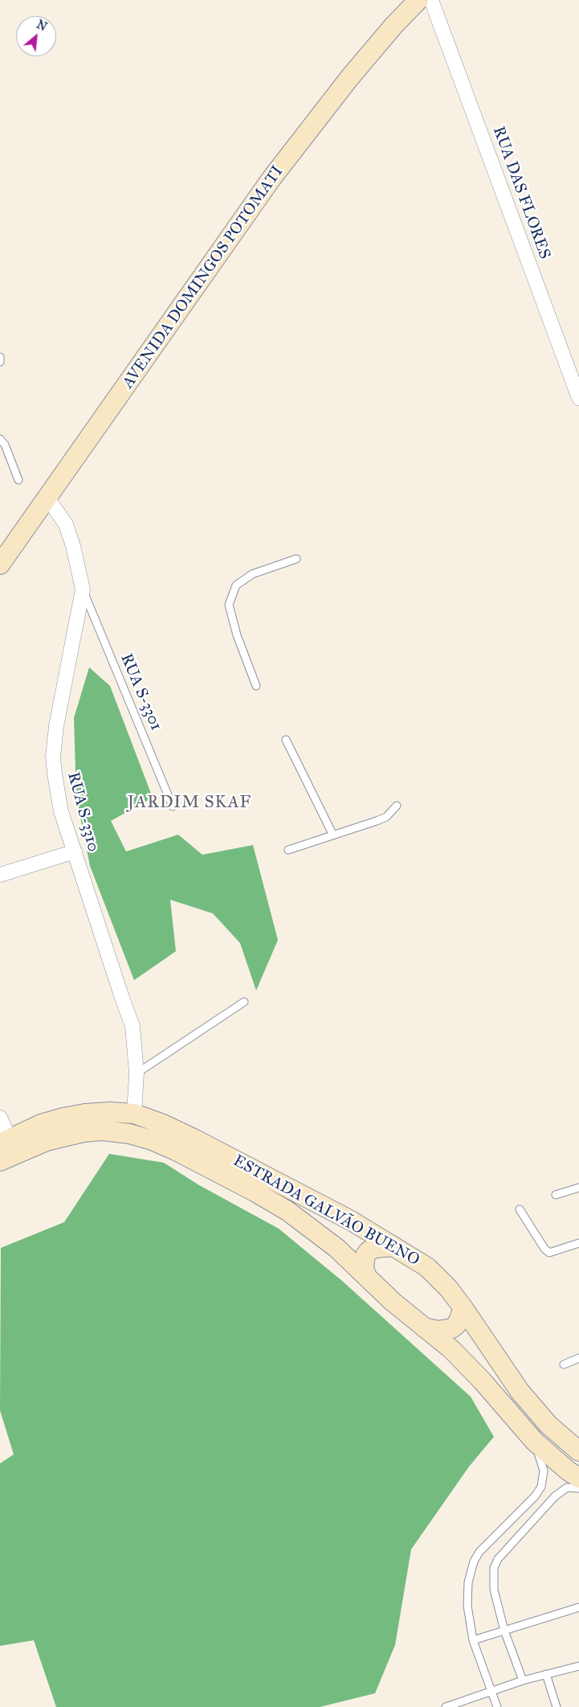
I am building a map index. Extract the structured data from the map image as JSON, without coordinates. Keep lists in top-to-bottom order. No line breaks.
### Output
{"streets":{"main road":["AVENIDA DOMINGOS POTOMATI","ESTRADA GALVÃO BUENO"],"street":["RUA DAS FLORES","RUA S-3310"],"lane":["RUA S-3301"]},"crossings":[["AVENIDA DOMINGOS POTOMATI","RUA S-3310"],["RUA S-3301","RUA S-3310"],["RUA S-3310","ESTRADA GALVÃO BUENO"]],"districts":["JARDIM SKAF"],"north":"top right"}
